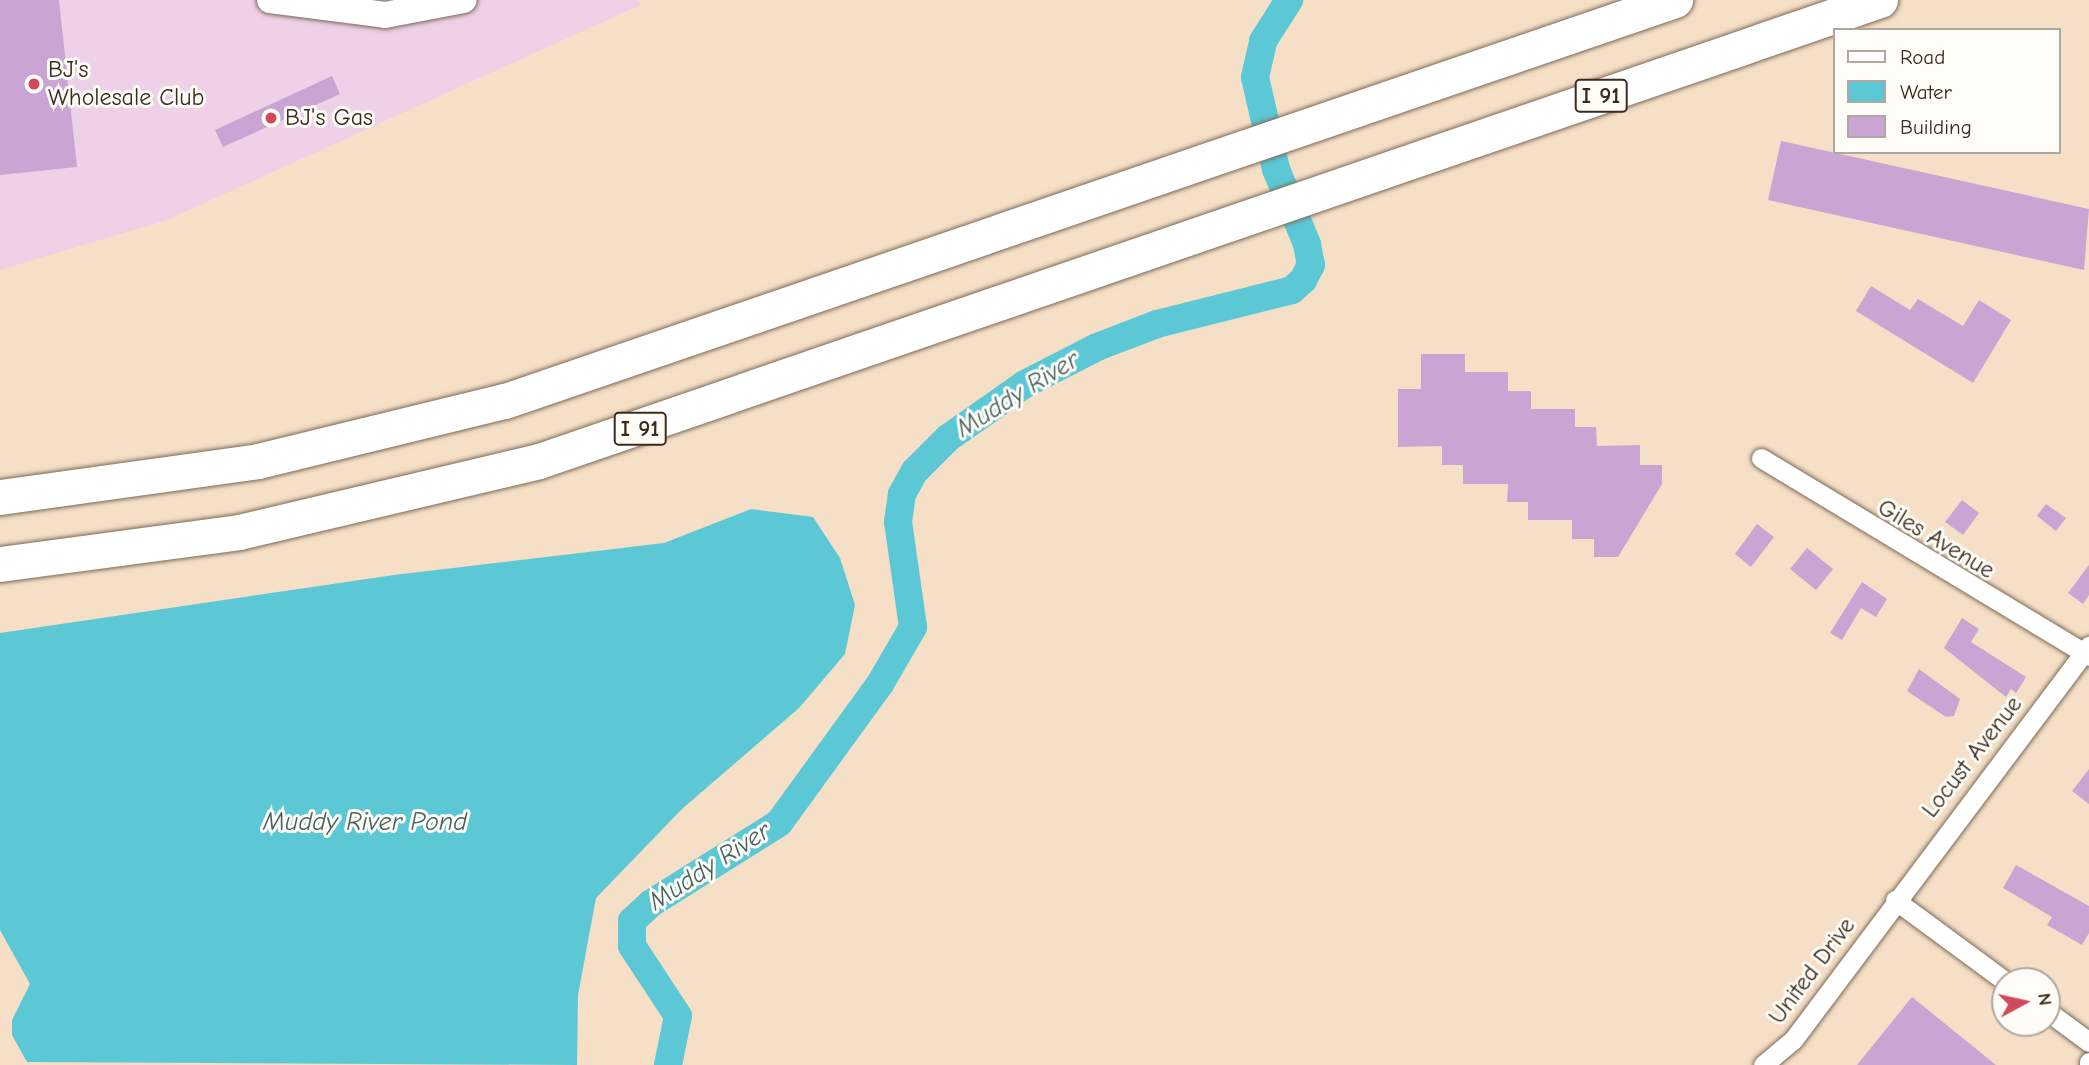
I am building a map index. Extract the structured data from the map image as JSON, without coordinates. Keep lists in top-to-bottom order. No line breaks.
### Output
{"streets":{"highway":["I 91"],"street":["Giles Avenue","Locust Avenue","United Drive"]},"crossings":[["Giles Avenue","Locust Avenue"],["Locust Avenue","United Drive"]],"water":["Muddy River","Muddy River Pond"],"places":["BJ's Wholesale Club","BJ's Gas"],"legend":["Road","Water","Building"],"north":"right"}
